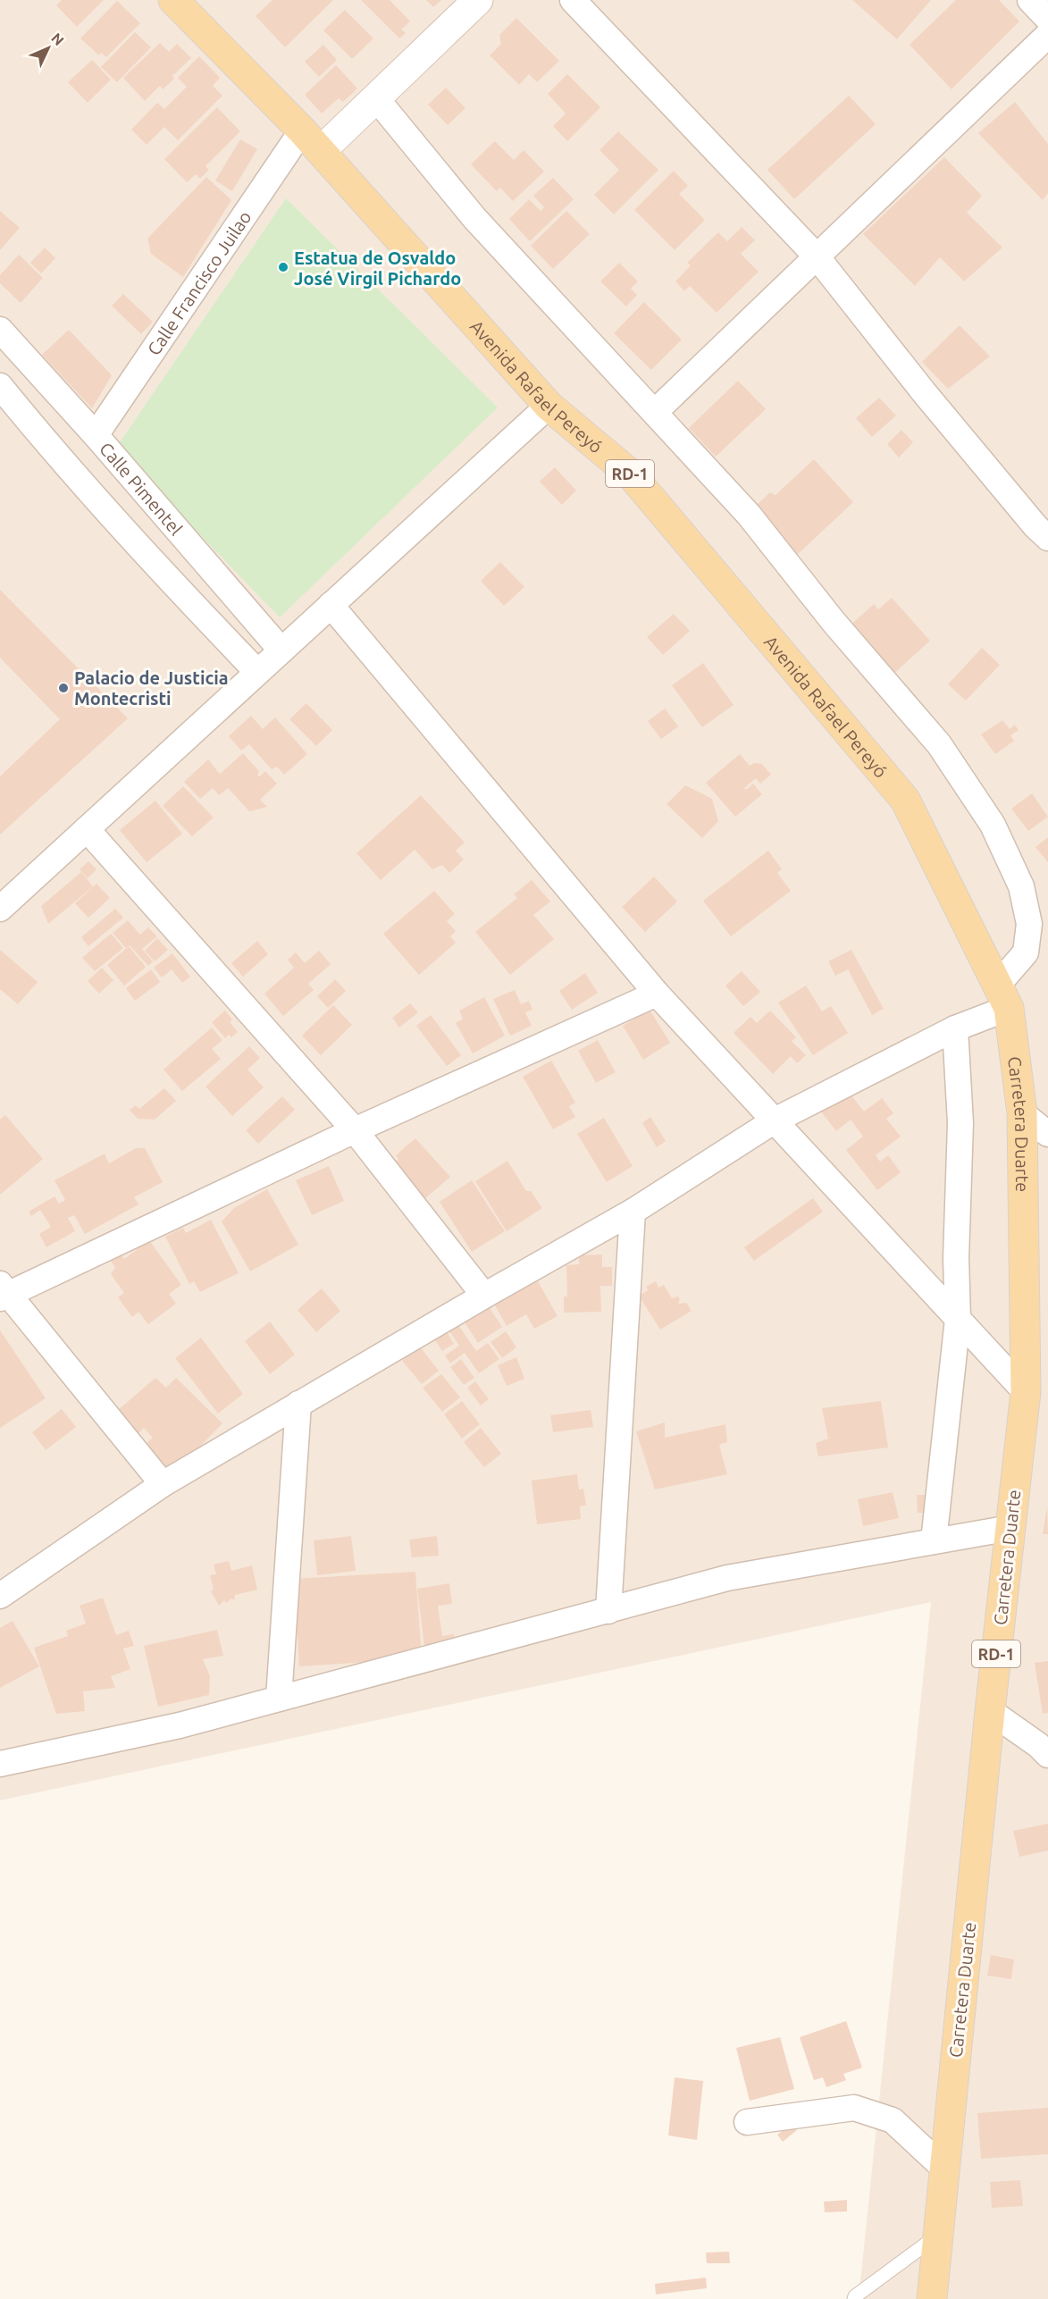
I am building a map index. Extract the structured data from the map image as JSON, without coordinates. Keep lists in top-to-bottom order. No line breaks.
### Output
{"streets":{"main road":["Avenida Rafael Pereyó","RD-1","Carretera Duarte"],"street":["Calle Francisco Juilao","Calle Pimentel"]},"crossings":[["Calle Francisco Juilao","Avenida Rafael Pereyó"],["Calle Francisco Juilao","Calle Pimentel"],["Avenida Rafael Pereyó","Carretera Duarte"]],"places":["Estatua de Osvaldo José Virgil Pichardo","Palacio de Justicia Montecristi"],"north":"top right"}
